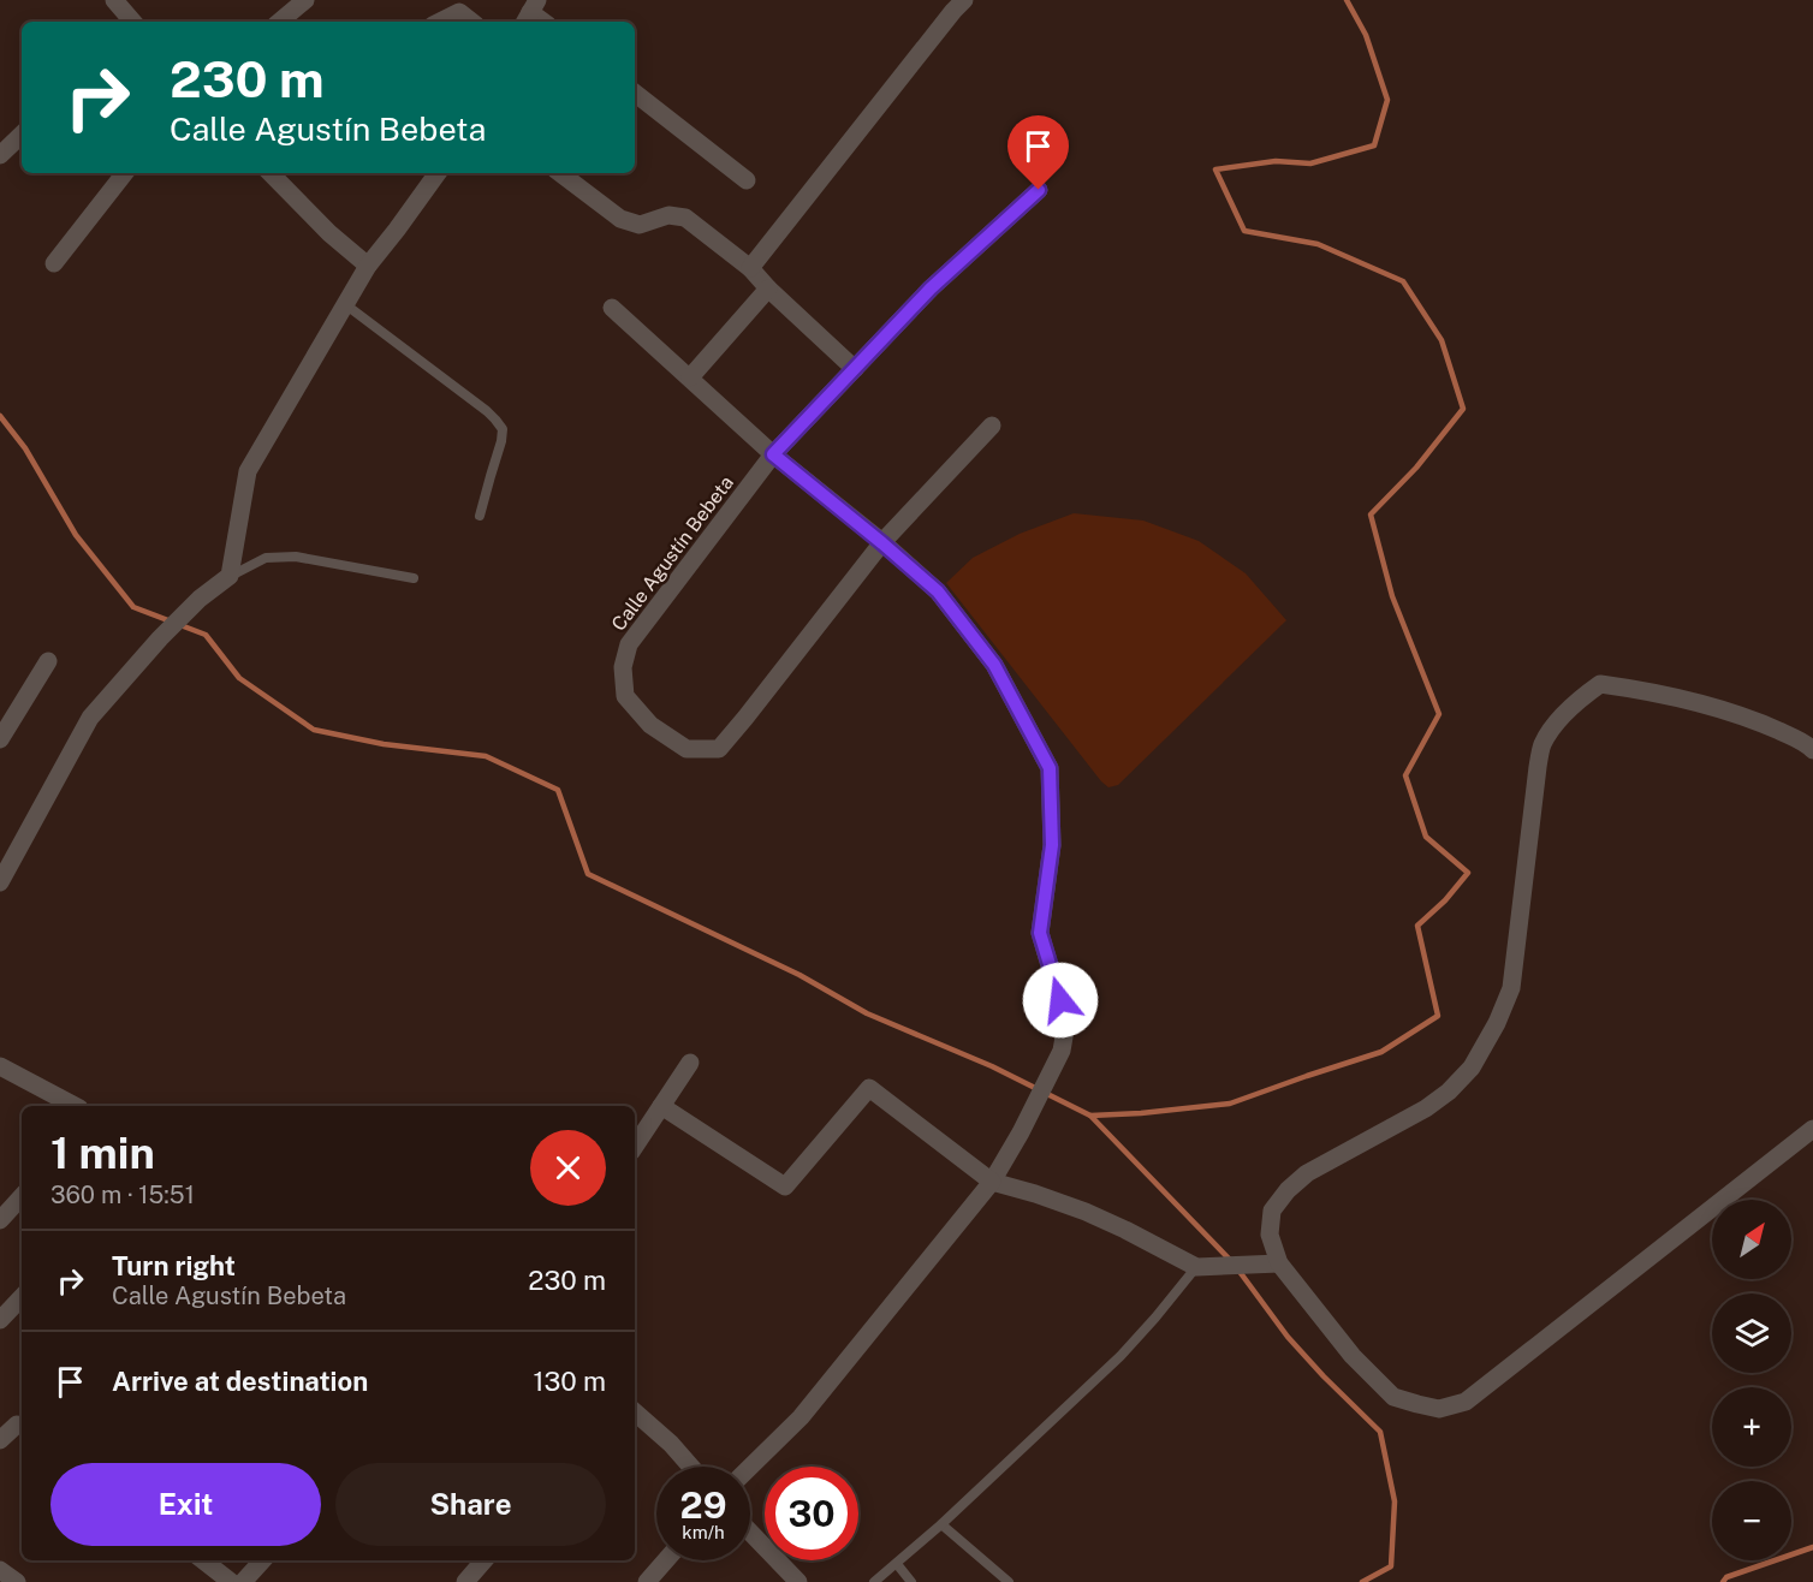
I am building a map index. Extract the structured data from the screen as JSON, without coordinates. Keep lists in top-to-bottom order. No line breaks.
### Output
{"streets":{"street":["Calle Agustín Bebeta"]},"north":"top right","page":{"turn":["230 m","Calle Agustín Bebeta"],"heading":["1 min","360 m · 15:51"],"map_buttons":["+","−"],"list":[{"name":"Turn right","note":"Calle Agustín Bebeta","value":"230 m"},{"name":"Arrive at destination","value":"130 m"}],"buttons":["Exit","Share"],"speed":"29 km/h","limit":"30"}}
